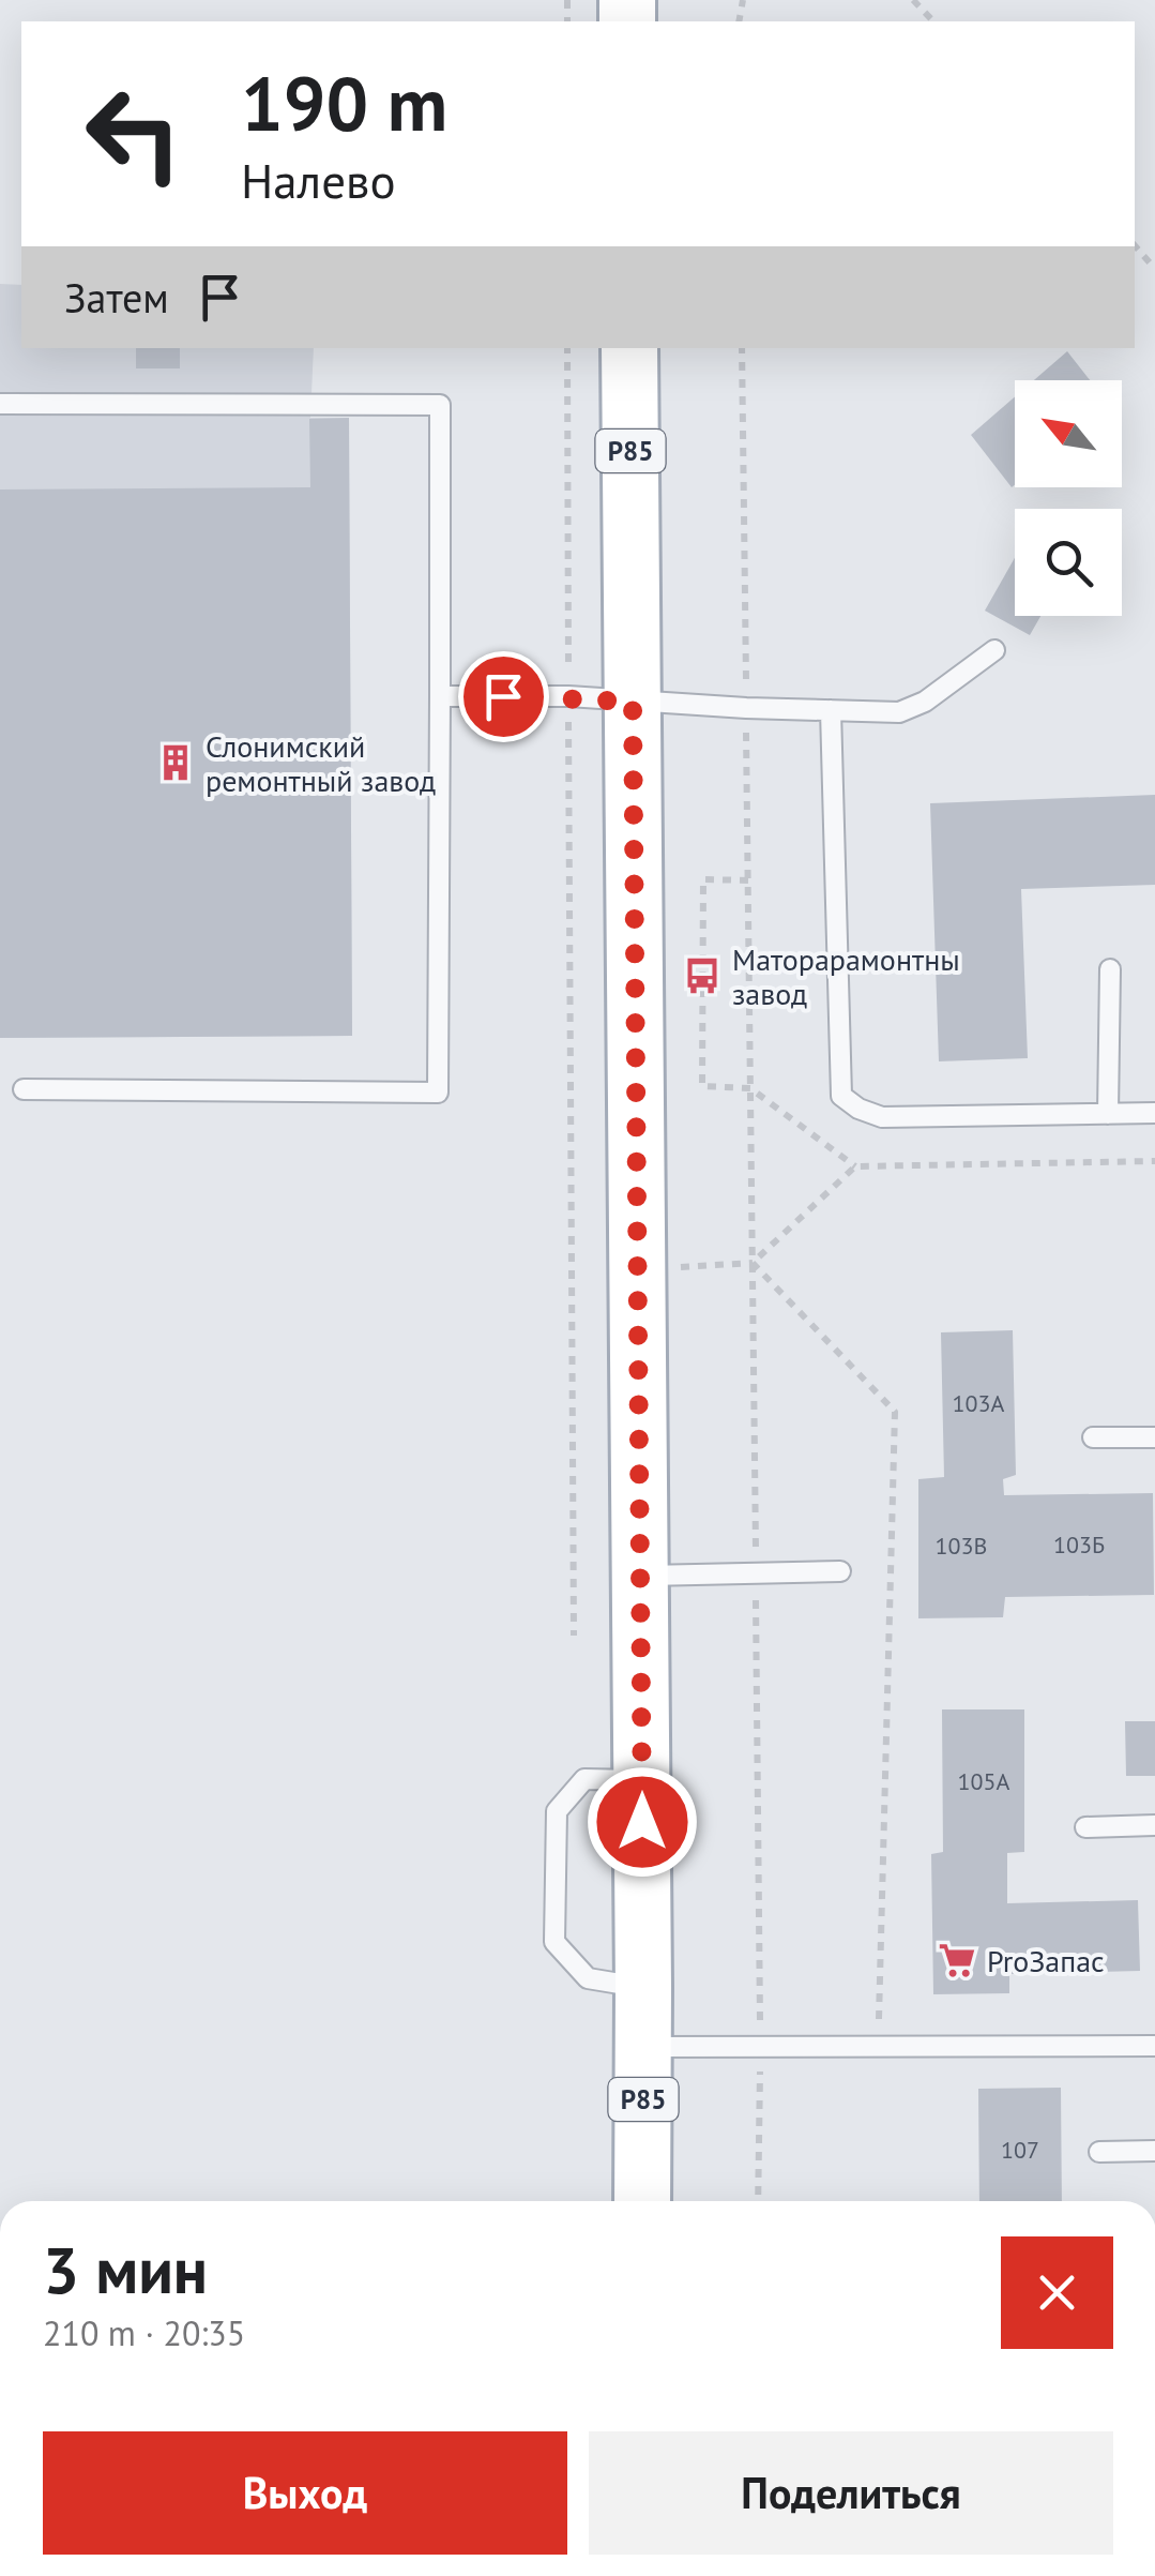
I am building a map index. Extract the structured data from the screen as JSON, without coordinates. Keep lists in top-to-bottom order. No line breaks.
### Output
{"streets":{"main road":["Р85"]},"places":{"building":["Слонимский ремонтный завод"],"bus stop":["Маторарамонтны завод"],"supermarket":["ProЗапас"]},"house_numbers":["103А","103Б","103В","105А","107"],"north":"top left","page":{"turn":["190 m","Налево"],"then":"Затем","heading":["3 мин","210 m · 20:35"],"buttons":["Выход","Поделиться"]}}
